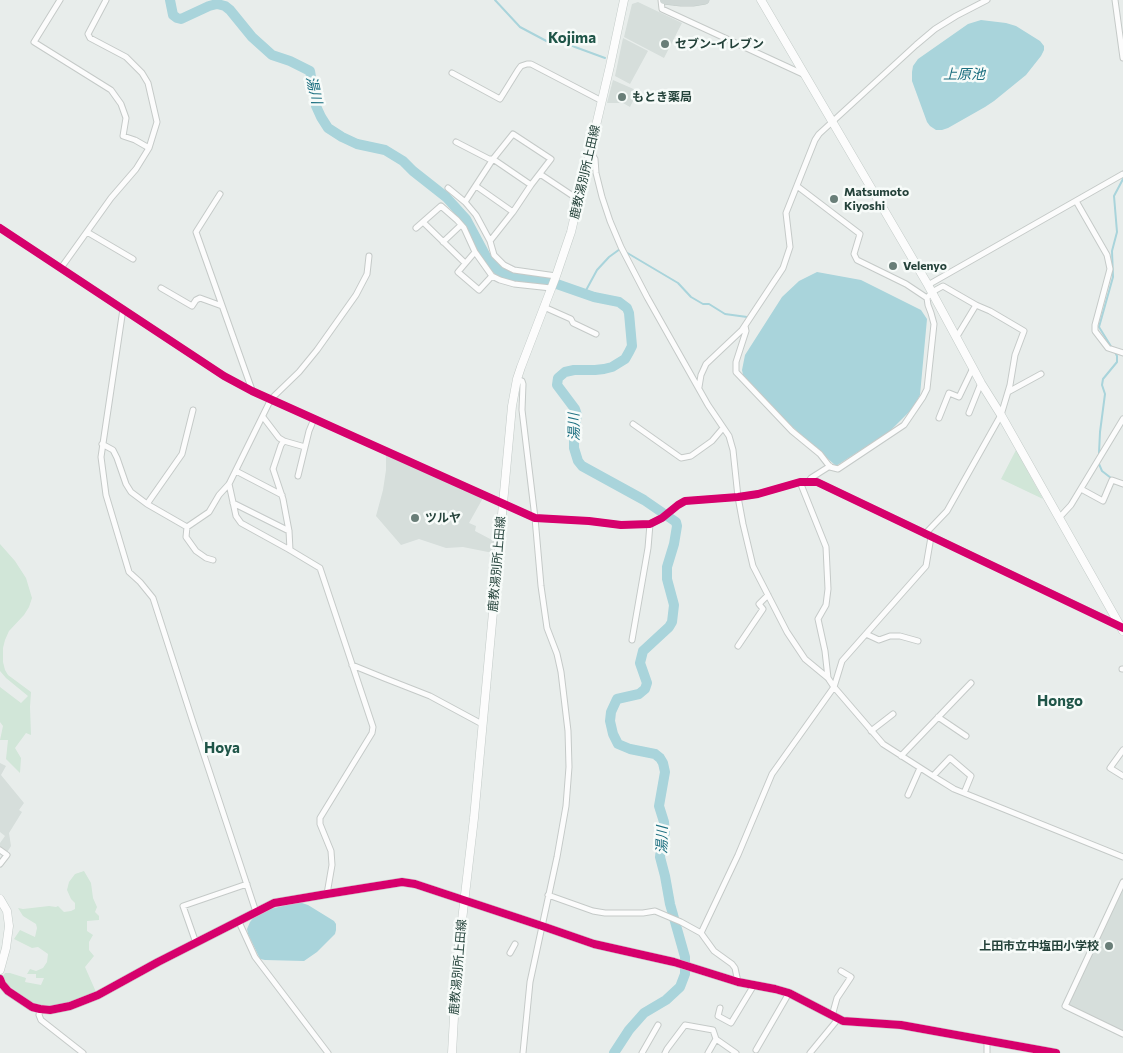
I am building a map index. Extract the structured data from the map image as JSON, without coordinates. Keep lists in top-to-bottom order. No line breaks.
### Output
{"streets":{"street":["鹿教湯別所上田線"]},"districts":["Kojima","Hongo","Hoya"],"water":["上原池","湯川"],"places":["セブン-イレブン","もとき薬局","Matsumoto Kiyoshi","Velenyo","ツルヤ","上田市立中塩田小学校"]}
